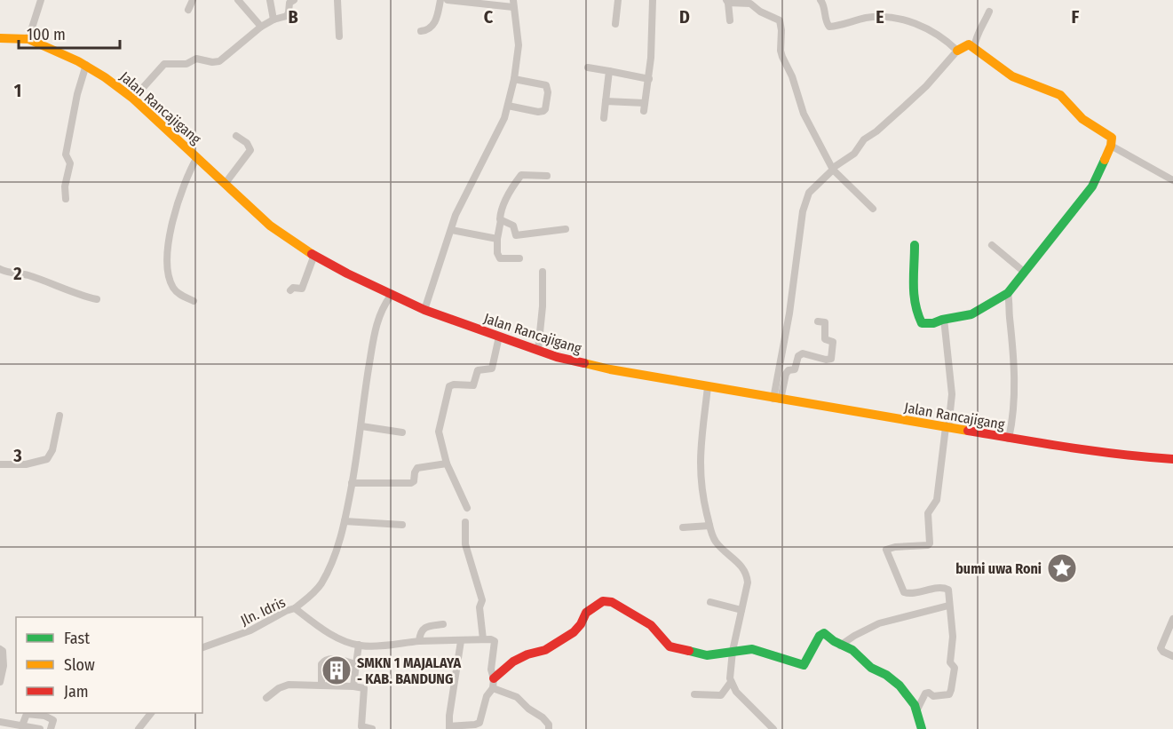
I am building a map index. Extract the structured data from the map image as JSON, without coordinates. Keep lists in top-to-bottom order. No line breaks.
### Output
{"streets":{"main road":["Jalan Rancajigang"],"street":["Jln. Idris"]},"places":{"place":["bumi uwa Roni"],"building":["SMKN 1 MAJALAYA - KAB. BANDUNG"]},"legend":["Fast","Slow","Jam"],"scale_bar":"100 m","grid":{"columns":["B","C","D","E","F"],"rows":["1","2","3"]}}
